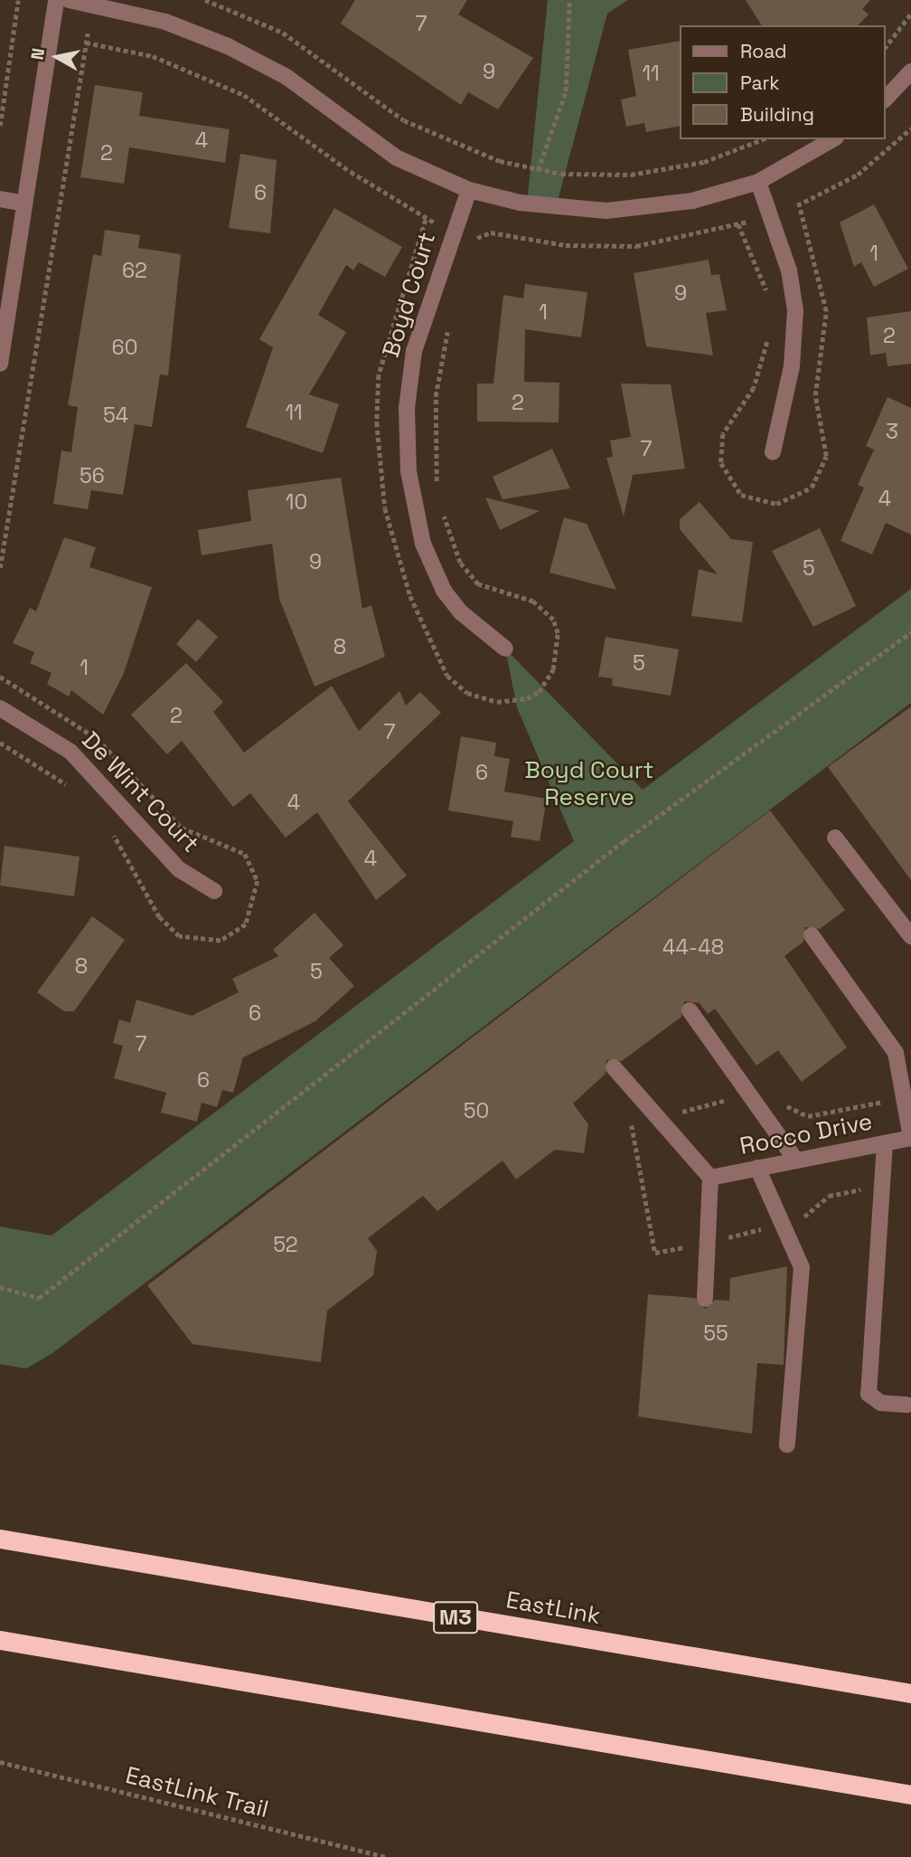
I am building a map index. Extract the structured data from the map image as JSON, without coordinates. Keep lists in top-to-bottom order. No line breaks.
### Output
{"streets":{"highway":["EastLink","M3"],"street":["Boyd Court","De Wint Court","Rocco Drive"],"path":["EastLink Trail"]},"parks":["Boyd Court Reserve"],"house_numbers":["7","9","11","4","2","6","1","62","9","1","2","60","2","11","54","3","7","56","4","10","9","5","8","5","1","2","7","6","4","4","44-48","8","5","6","7","6","50","52","55"],"legend":["Road","Park","Building"],"north":"left"}
